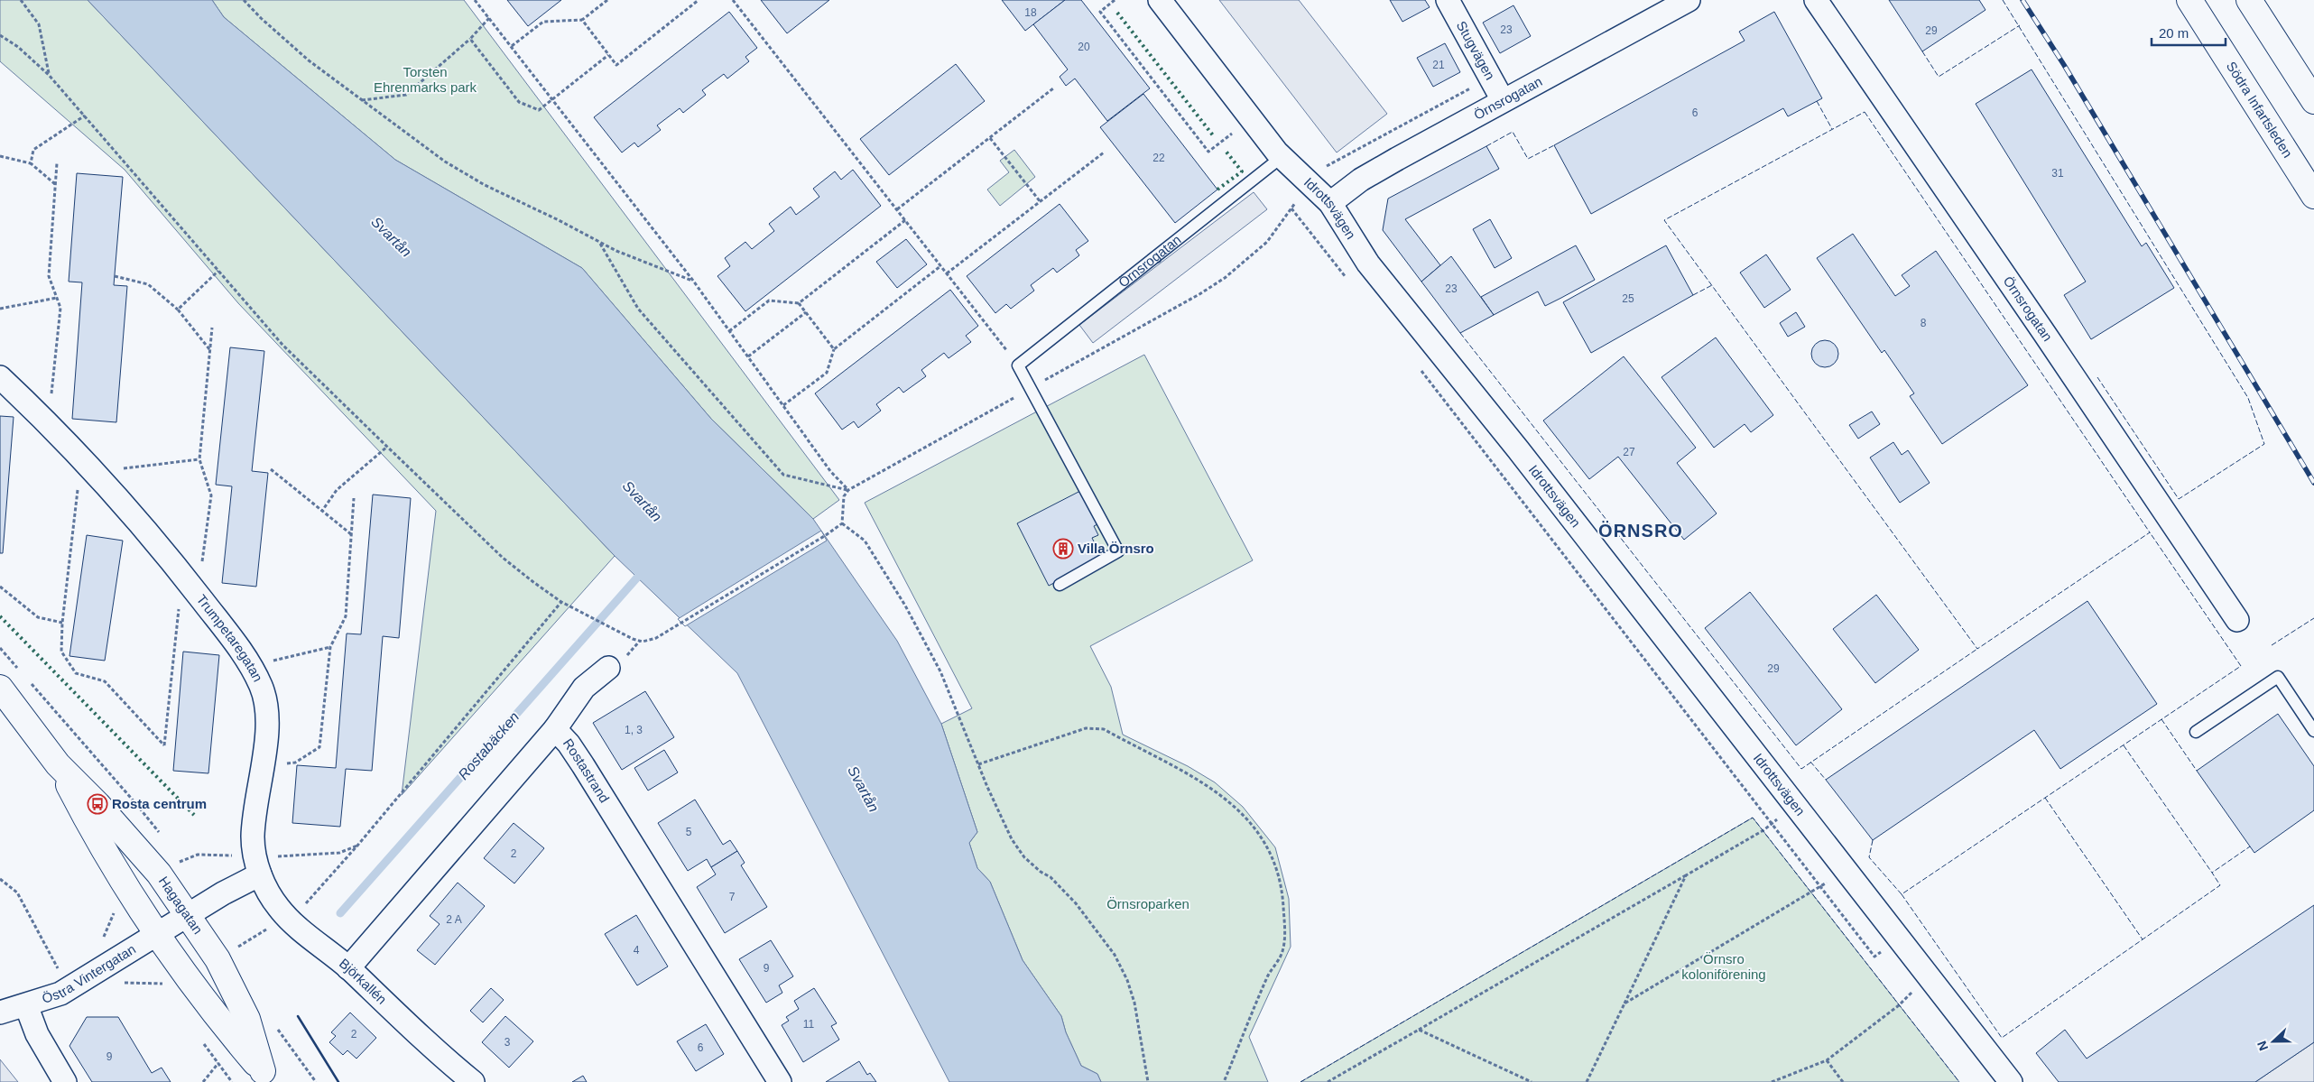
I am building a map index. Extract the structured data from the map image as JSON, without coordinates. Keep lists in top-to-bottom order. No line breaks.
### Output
{"streets":{"street":["Stugvägen","Örnsrogatan","Södra Infartsleden","Idrottsvägen","Trumpetaregatan","Rostastrand","Hagagatan","Östra Vintergatan","Björkallén"]},"crossings":[["Stugvägen","Örnsrogatan"],["Örnsrogatan","Idrottsvägen"],["Trumpetaregatan","Björkallén"],["Rostastrand","Björkallén"],["Hagagatan","Östra Vintergatan"]],"districts":["ÖRNSRO"],"water":["Svartån","Rostabäcken"],"parks":["Torsten Ehrenmarks park","Örnsroparken","Örnsro koloniförening"],"places":{"building":["Villa Örnsro"],"bus stop":["Rosta centrum"]},"house_numbers":["18","23","29","20","21","6","22","31","23","25","8","27","29","1, 3","5","2","7","2 A","4","9","11","2","3","6","9"],"scale_bar":"20 m","north":"left"}
